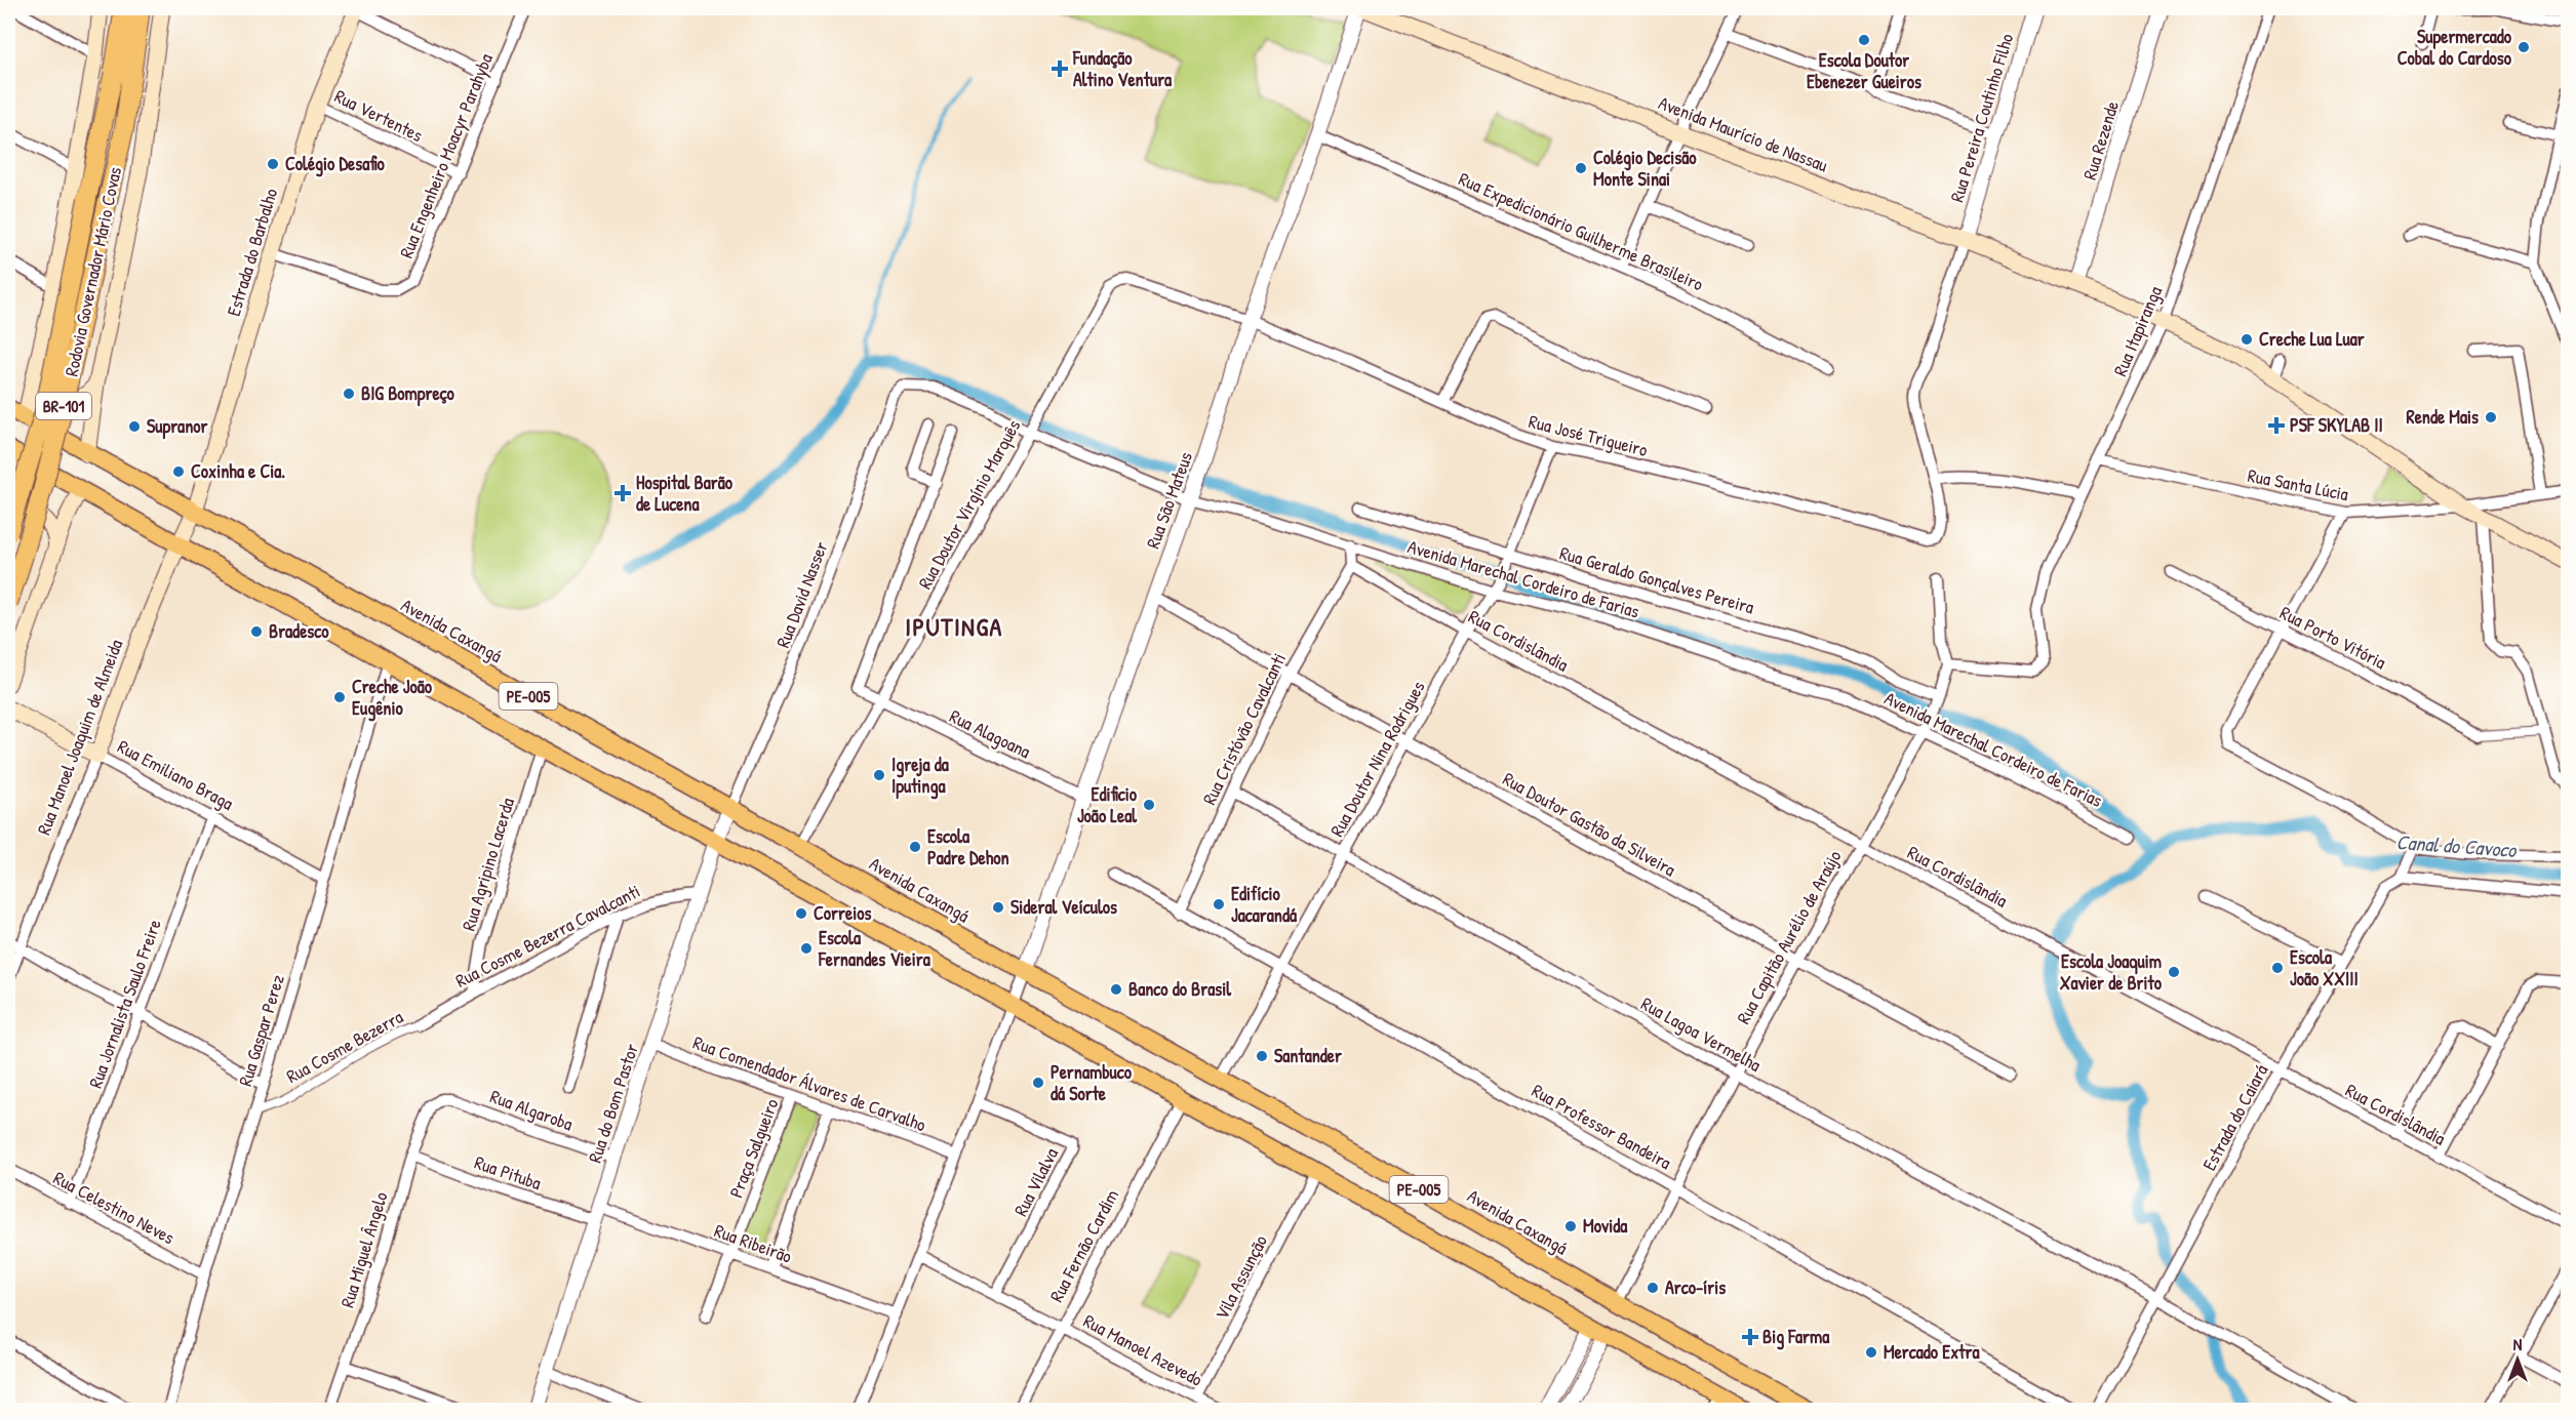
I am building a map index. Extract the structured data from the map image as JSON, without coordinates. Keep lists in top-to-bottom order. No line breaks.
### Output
{"streets":{"highway":["Rodovia Governador Mário Covas","BR-101"],"main road":["Avenida Maurício de Nassau","Estrada do Barbalho","Avenida Caxangá","PE-005","Rua Manoel Joaquim de Almeida","Rua Emiliano Braga"],"street":["Rua Vertentes","Rua Pereira Coutinho Filho","Rua Rezende","Rua Engenheiro Moacyr Parahyba","Rua Expedicionário Guilherme Brasileiro","Rua Itapiranga","Rua José Trigueiro","Rua Santa Lúcia","Rua São Mateus","Rua Doutor Virgínio Marquês","Avenida Marechal Cordeiro de Farias","Rua Geraldo Gonçalves Pereira","Rua David Nasser","Rua Porto Vitória","Rua Cordislândia","Rua Cristóvão Cavalcanti","Rua Alagoana","Rua Doutor Nina Rodrigues","Rua Doutor Gastão da Silveira","Rua Agripino Lacerda","Rua Cosme Bezerra Cavalcanti","Rua Capitão Aurélio de Araújo","Rua Jornalista Saulo Freire","Rua Gaspar Perez","Rua Lagoa Vermelha","Rua Cosme Bezerra","Rua Comendador Álvares de Carvalho","Rua do Bom Pastor","Rua Algaroba","Estrada do Caiará","Rua Professor Bandeira","Praça Salgueiro","Rua Pituba","Rua Vilalva","Rua Celestino Neves","Rua Ribeirão","Rua Fernão Cardim","Rua Miguel Ângelo","Vila Assunção","Rua Manoel Azevedo"]},"crossings":[["Rua Vertentes","Rua Engenheiro Moacyr Parahyba"],["Rua Vertentes","Estrada do Barbalho"],["Rua Pereira Coutinho Filho","Avenida Maurício de Nassau"],["Avenida Maurício de Nassau","Rua Rezende"],["Avenida Maurício de Nassau","Rua Itapiranga"],["Avenida Maurício de Nassau","Rua Santa Lúcia"],["Avenida Maurício de Nassau","Rua São Mateus"],["Rua Engenheiro Moacyr Parahyba","Estrada do Barbalho"],["Rua Expedicionário Guilherme Brasileiro","Rua São Mateus"],["Estrada do Barbalho","Avenida Caxangá"],["Estrada do Barbalho","Rua Manoel Joaquim de Almeida"],["Rua Itapiranga","Rua Santa Lúcia"],["Rua Itapiranga","Rua Capitão Aurélio de Araújo"],["Rua José Trigueiro","Rua São Mateus"],["Rua José Trigueiro","Rua Doutor Virgínio Marquês"],["Rua José Trigueiro","Rua Doutor Nina Rodrigues"],["Rua São Mateus","Avenida Marechal Cordeiro de Farias"],["Rua São Mateus","Avenida Caxangá"],["Rua São Mateus","PE-005"],["Rua São Mateus","Rua Alagoana"],["Rua São Mateus","Rua Doutor Gastão da Silveira"],["Rua São Mateus","Rua Comendador Álvares de Carvalho"],["Rua São Mateus","Rua Vilalva"],["Rua São Mateus","Rua Ribeirão"],["Rua São Mateus","Rua Manoel Azevedo"],["Rua Doutor Virgínio Marquês","Avenida Marechal Cordeiro de Farias"],["Rua Doutor Virgínio Marquês","Avenida Caxangá"],["Rua Doutor Virgínio Marquês","Rua Alagoana"],["Avenida Marechal Cordeiro de Farias","Rua David Nasser"],["Avenida Marechal Cordeiro de Farias","Rua Doutor Nina Rodrigues"],["Avenida Marechal Cordeiro de Farias","Rua Capitão Aurélio de Araújo"],["Rua Geraldo Gonçalves Pereira","Rua Doutor Nina Rodrigues"],["Rua Geraldo Gonçalves Pereira","Rua Capitão Aurélio de Araújo"],["Rua David Nasser","Avenida Caxangá"],["Rua David Nasser","Rua do Bom Pastor"],["Avenida Caxangá","Rua Manoel Joaquim de Almeida"],["Avenida Caxangá","Rua Doutor Nina Rodrigues"],["Avenida Caxangá","Rua Capitão Aurélio de Araújo"],["Avenida Caxangá","Rua do Bom Pastor"],["Rua Cordislândia","Rua Cristóvão Cavalcanti"],["Rua Cordislândia","Rua Doutor Nina Rodrigues"],["Rua Cordislândia","Rua Capitão Aurélio de Araújo"],["Rua Cordislândia","Estrada do Caiará"],["PE-005","Rua Manoel Joaquim de Almeida"],["PE-005","Rua Agripino Lacerda"],["PE-005","Rua Gaspar Perez"],["PE-005","Rua do Bom Pastor"],["PE-005","Rua Fernão Cardim"],["PE-005","Vila Assunção"],["Rua Cristóvão Cavalcanti","Rua Doutor Gastão da Silveira"],["Rua Cristóvão Cavalcanti","Rua Lagoa Vermelha"],["Rua Cristóvão Cavalcanti","Rua Professor Bandeira"],["Rua Manoel Joaquim de Almeida","Rua Emiliano Braga"],["Rua Doutor Nina Rodrigues","Rua Doutor Gastão da Silveira"],["Rua Doutor Nina Rodrigues","Rua Lagoa Vermelha"],["Rua Doutor Nina Rodrigues","Rua Professor Bandeira"],["Rua Emiliano Braga","Rua Jornalista Saulo Freire"],["Rua Emiliano Braga","Rua Gaspar Perez"],["Rua Doutor Gastão da Silveira","Rua Capitão Aurélio de Araújo"],["Rua Agripino Lacerda","Rua Cosme Bezerra Cavalcanti"],["Rua Cosme Bezerra Cavalcanti","Rua Cosme Bezerra"],["Rua Cosme Bezerra Cavalcanti","Rua do Bom Pastor"],["Rua Capitão Aurélio de Araújo","Rua Lagoa Vermelha"],["Rua Capitão Aurélio de Araújo","Rua Professor Bandeira"],["Rua Jornalista Saulo Freire","Rua Celestino Neves"],["Rua Gaspar Perez","Rua Cosme Bezerra"],["Rua Gaspar Perez","Rua Celestino Neves"],["Rua Lagoa Vermelha","Estrada do Caiará"],["Rua Comendador Álvares de Carvalho","Rua do Bom Pastor"],["Rua Comendador Álvares de Carvalho","Praça Salgueiro"],["Rua do Bom Pastor","Rua Algaroba"],["Rua do Bom Pastor","Rua Pituba"],["Rua do Bom Pastor","Rua Ribeirão"],["Rua Algaroba","Rua Miguel Ângelo"],["Praça Salgueiro","Rua Ribeirão"],["Rua Pituba","Rua Ribeirão"],["Rua Pituba","Rua Miguel Ângelo"],["Rua Vilalva","Rua Manoel Azevedo"],["Rua Fernão Cardim","Rua Manoel Azevedo"],["Vila Assunção","Rua Manoel Azevedo"]],"districts":["IPUTINGA"],"water":["Canal do Cavoco"],"places":{"other":["Escola Doutor Ebenezer Gueiros","Supermercado Cobal do Cardoso","Colégio Desafio","Colégio Decisão Monte Sinai","Creche Lua Luar","BIG Bompreço","Rende Mais","Supranor","Coxinha e Cia.","Bradesco","Creche João Eugênio","Igreja da Iputinga","Edificio João Leal","Escola Padre Dehon","Edifício Jacarandá","Sideral Veículos","Correios","Escola Fernandes Vieira","Escola João XXIII","Escola Joaquim Xavier de Brito","Banco do Brasil","Santander","Pernambuco dá Sorte","Movida","Arco-íris","Mercado Extra"],"health":["Fundação Altino Ventura","PSF SKYLAB II","Hospital Barão de Lucena","Big Farma"]},"north":"top"}
